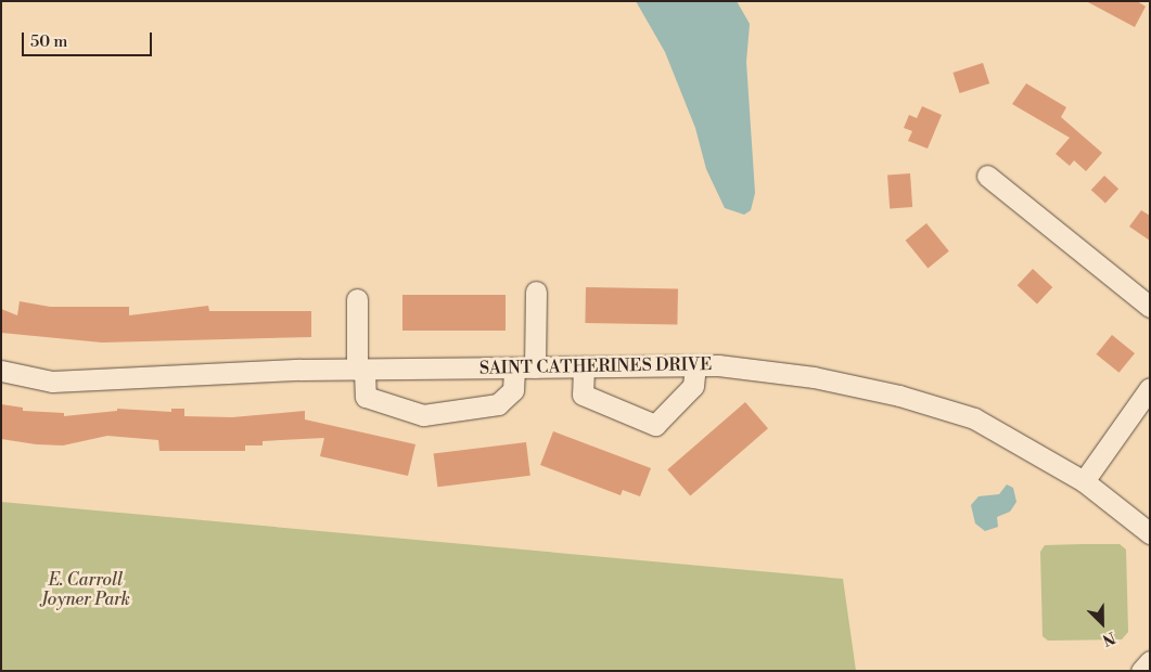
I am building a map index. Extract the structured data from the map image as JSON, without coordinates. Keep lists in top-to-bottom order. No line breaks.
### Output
{"streets":{"street":["SAINT CATHERINES DRIVE"]},"parks":["E. Carroll Joyner Park"],"scale_bar":"50 m","north":"bottom right"}
